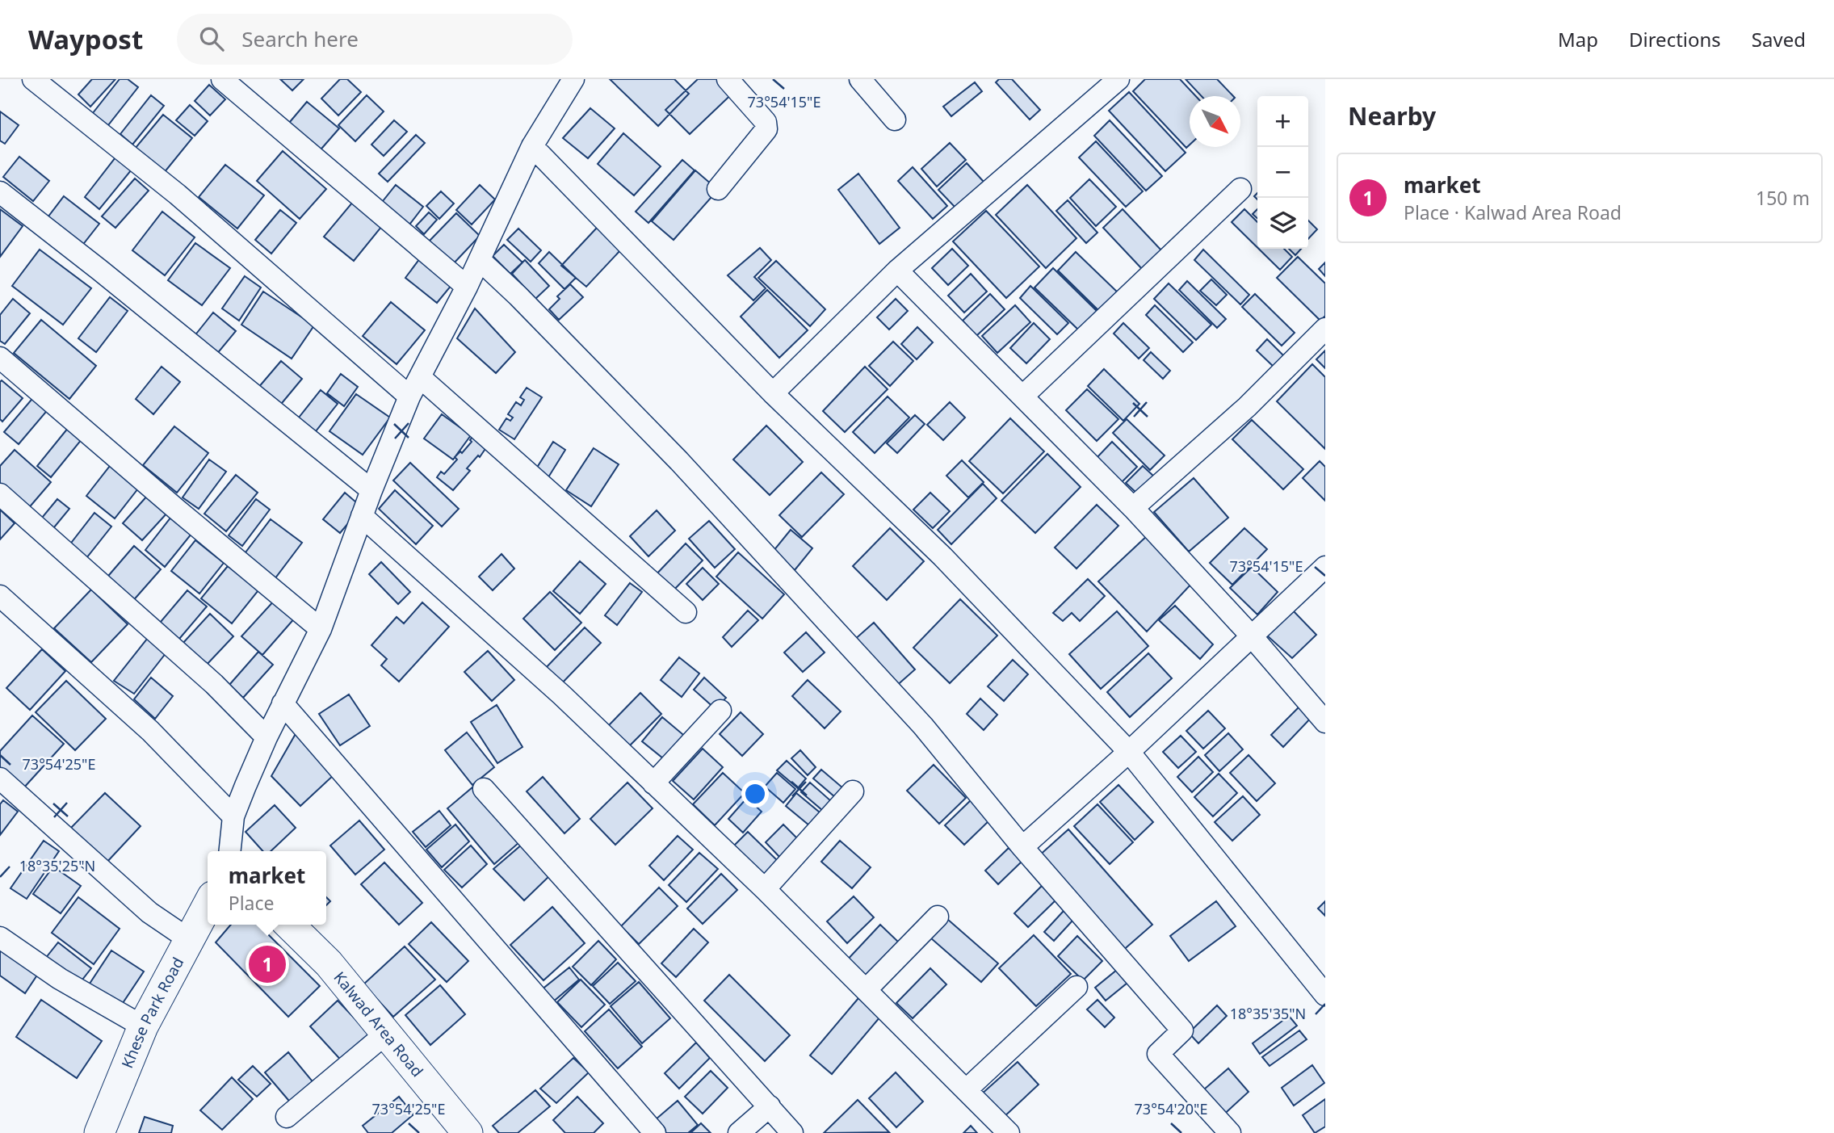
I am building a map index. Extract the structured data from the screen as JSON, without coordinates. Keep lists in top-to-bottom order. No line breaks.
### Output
{"streets":{"street":["Khese Park Road","Kalwad Area Road"]},"north":"bottom right","page":{"header":"Waypost","search":"Search here","nav":["Map","Directions","Saved"],"heading":"Nearby","map_buttons":["+","−"],"list":[{"mark":"1","name":"market","note":"Place · Kalwad Area Road","value":"150 m"}],"popup":["market","Place"],"pins":"1"},"coordinates":["73°54'15\"E","73°54'25\"E","18°35'25\"N","18°35'35\"N","73°54'20\"E"]}
